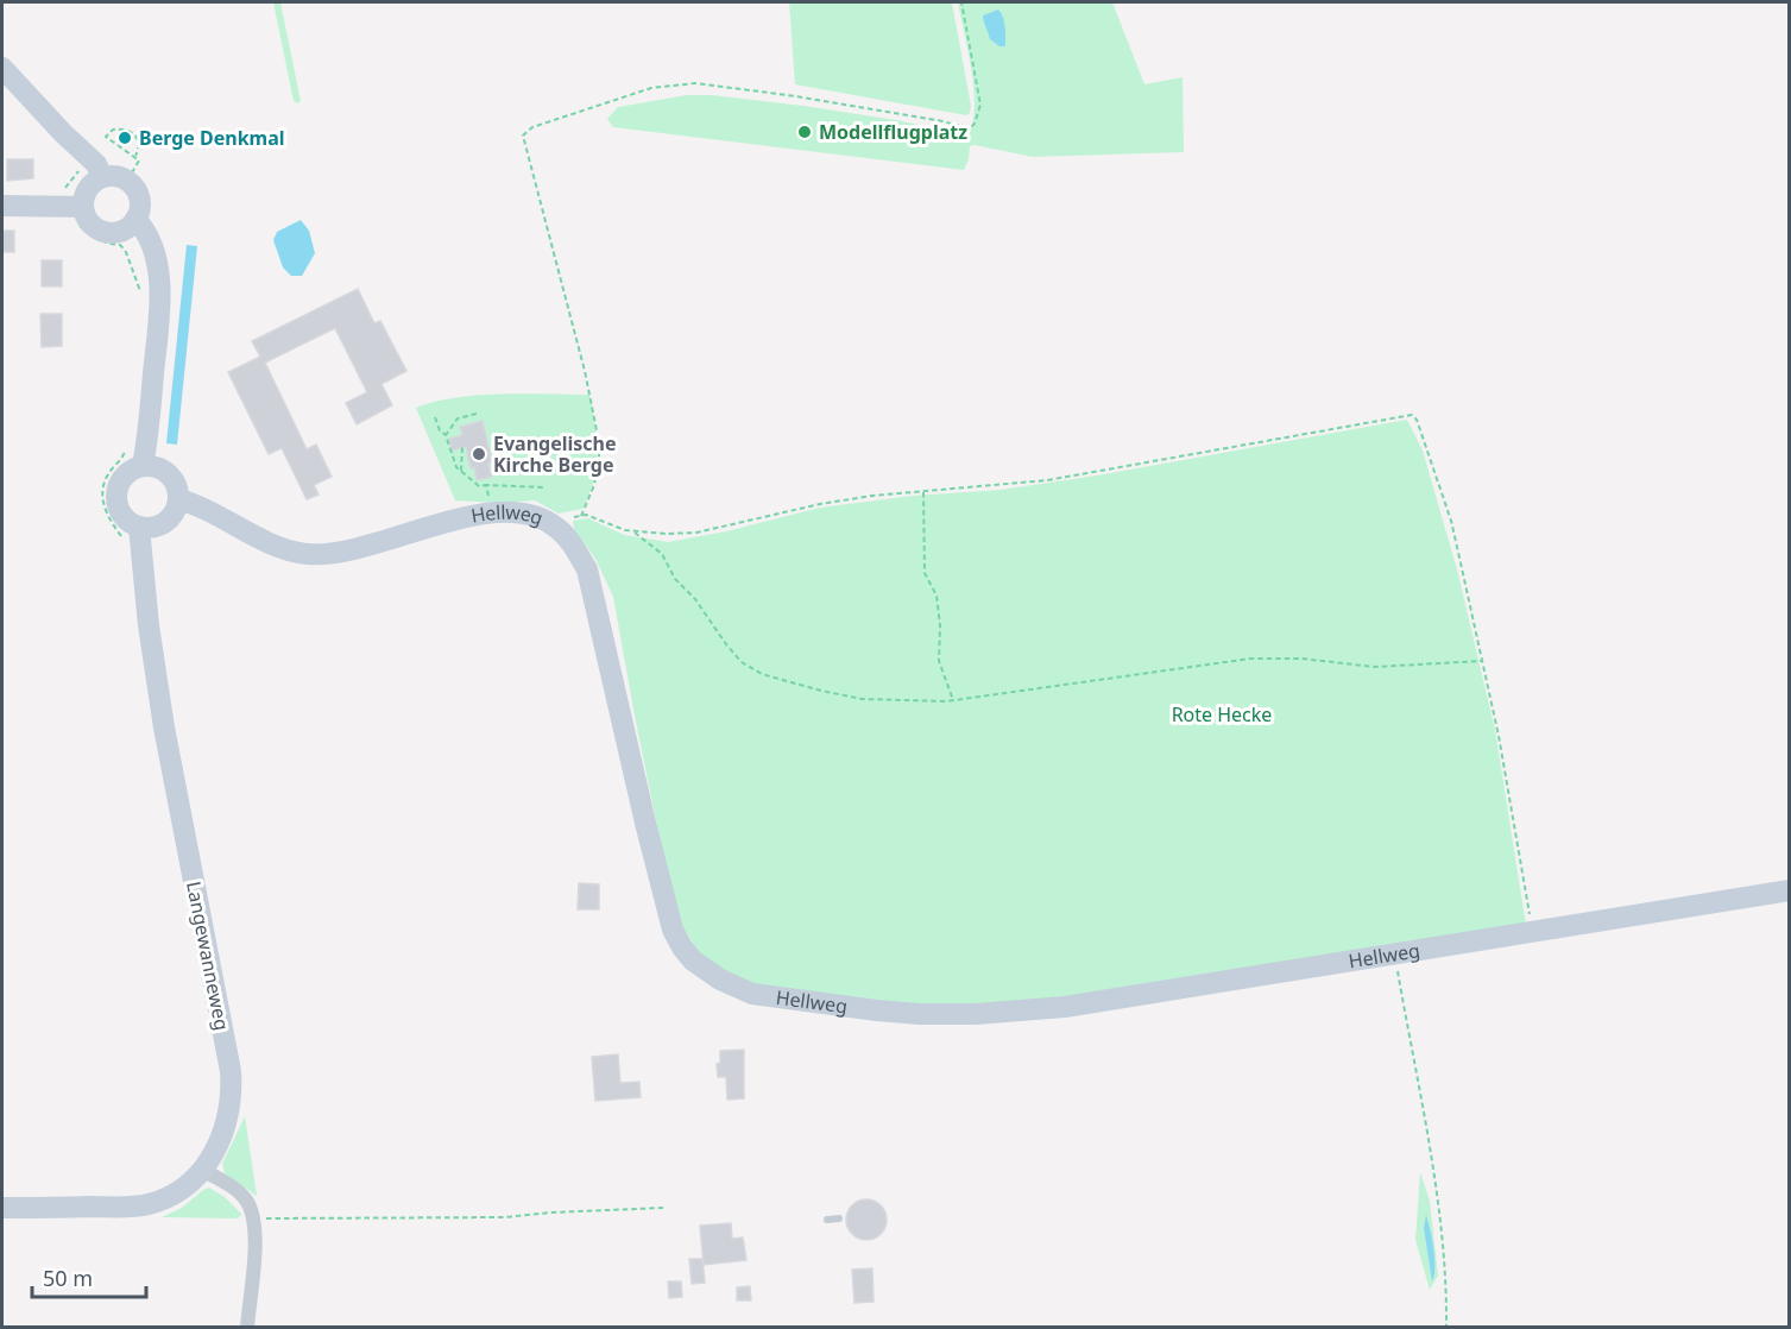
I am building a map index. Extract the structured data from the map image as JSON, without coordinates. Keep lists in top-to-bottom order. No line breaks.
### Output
{"streets":{"street":["Hellweg","Langewanneweg"]},"crossings":[["Hellweg","Langewanneweg"]],"parks":["Rote Hecke"],"places":["Modellflugplatz","Berge Denkmal","Evangelische Kirche Berge"],"scale_bar":"50 m"}
